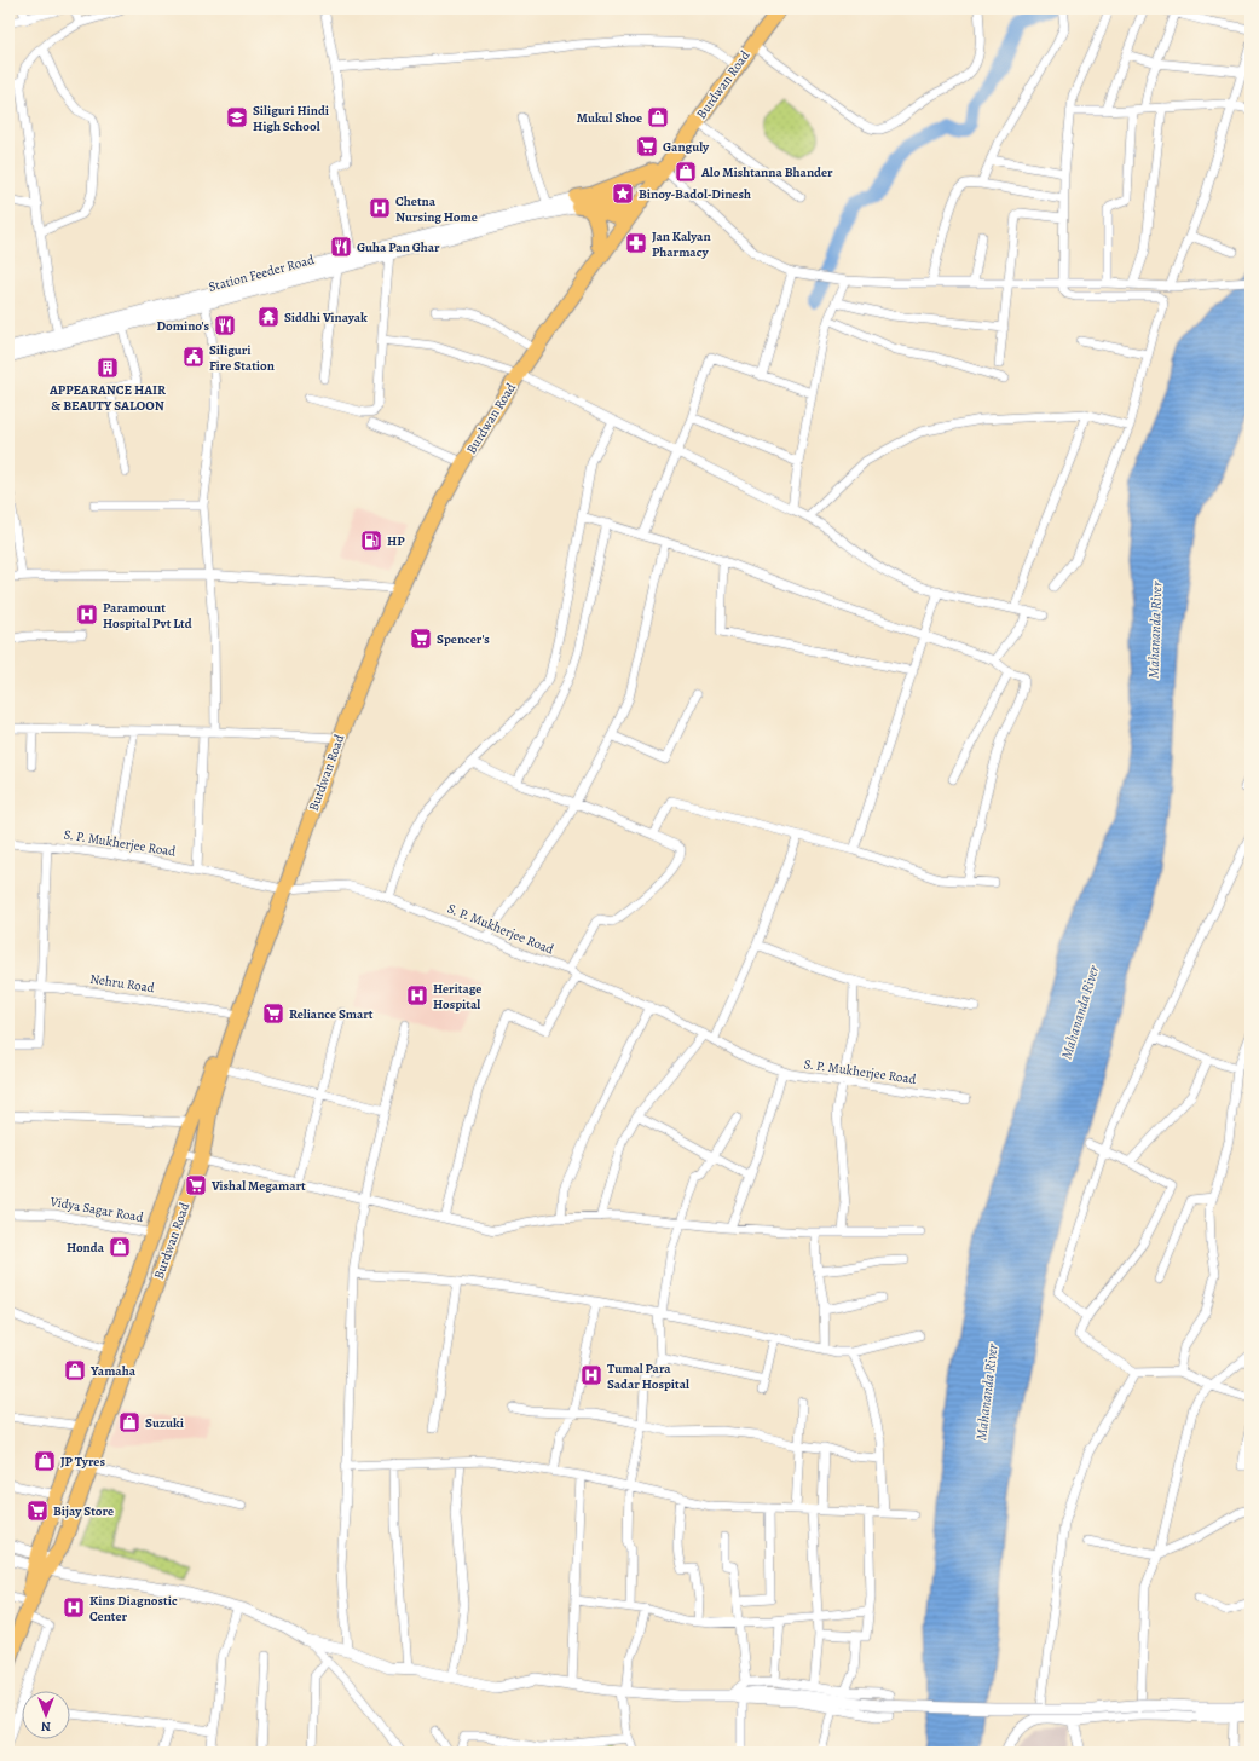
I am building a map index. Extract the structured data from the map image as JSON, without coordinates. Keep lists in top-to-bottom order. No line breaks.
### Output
{"streets":{"main road":["Burdwan Road"],"street":["Station Feeder Road","S. P. Mukherjee Road","Nehru Road","Vidya Sagar Road"]},"crossings":[["Burdwan Road","S. P. Mukherjee Road"],["Burdwan Road","Nehru Road"],["Burdwan Road","Vidya Sagar Road"]],"water":["Mahananda River"],"places":{"school or university":["Siliguri Hindi High School"],"shop":["Mukul Shoe","Alo Mishtanna Bhander","Honda","Yamaha","Suzuki","JP Tyres"],"supermarket":["Ganguly","Spencer's","Reliance Smart","Vishal Megamart","Bijay Store"],"place":["Binoy-Badol-Dinesh"],"hospital":["Chetna Nursing Home","Paramount Hospital Pvt Ltd","Heritage Hospital","Tumal Para Sadar Hospital","Kins Diagnostic Center"],"pharmacy":["Jan Kalyan Pharmacy"],"restaurant":["Guha Pan Ghar","Domino's"],"temple":["Siddhi Vinayak"],"public building":["Siliguri Fire Station"],"building":["APPEARANCE HAIR & BEAUTY SALOON"],"fuel station":["HP"]},"north":"bottom"}
